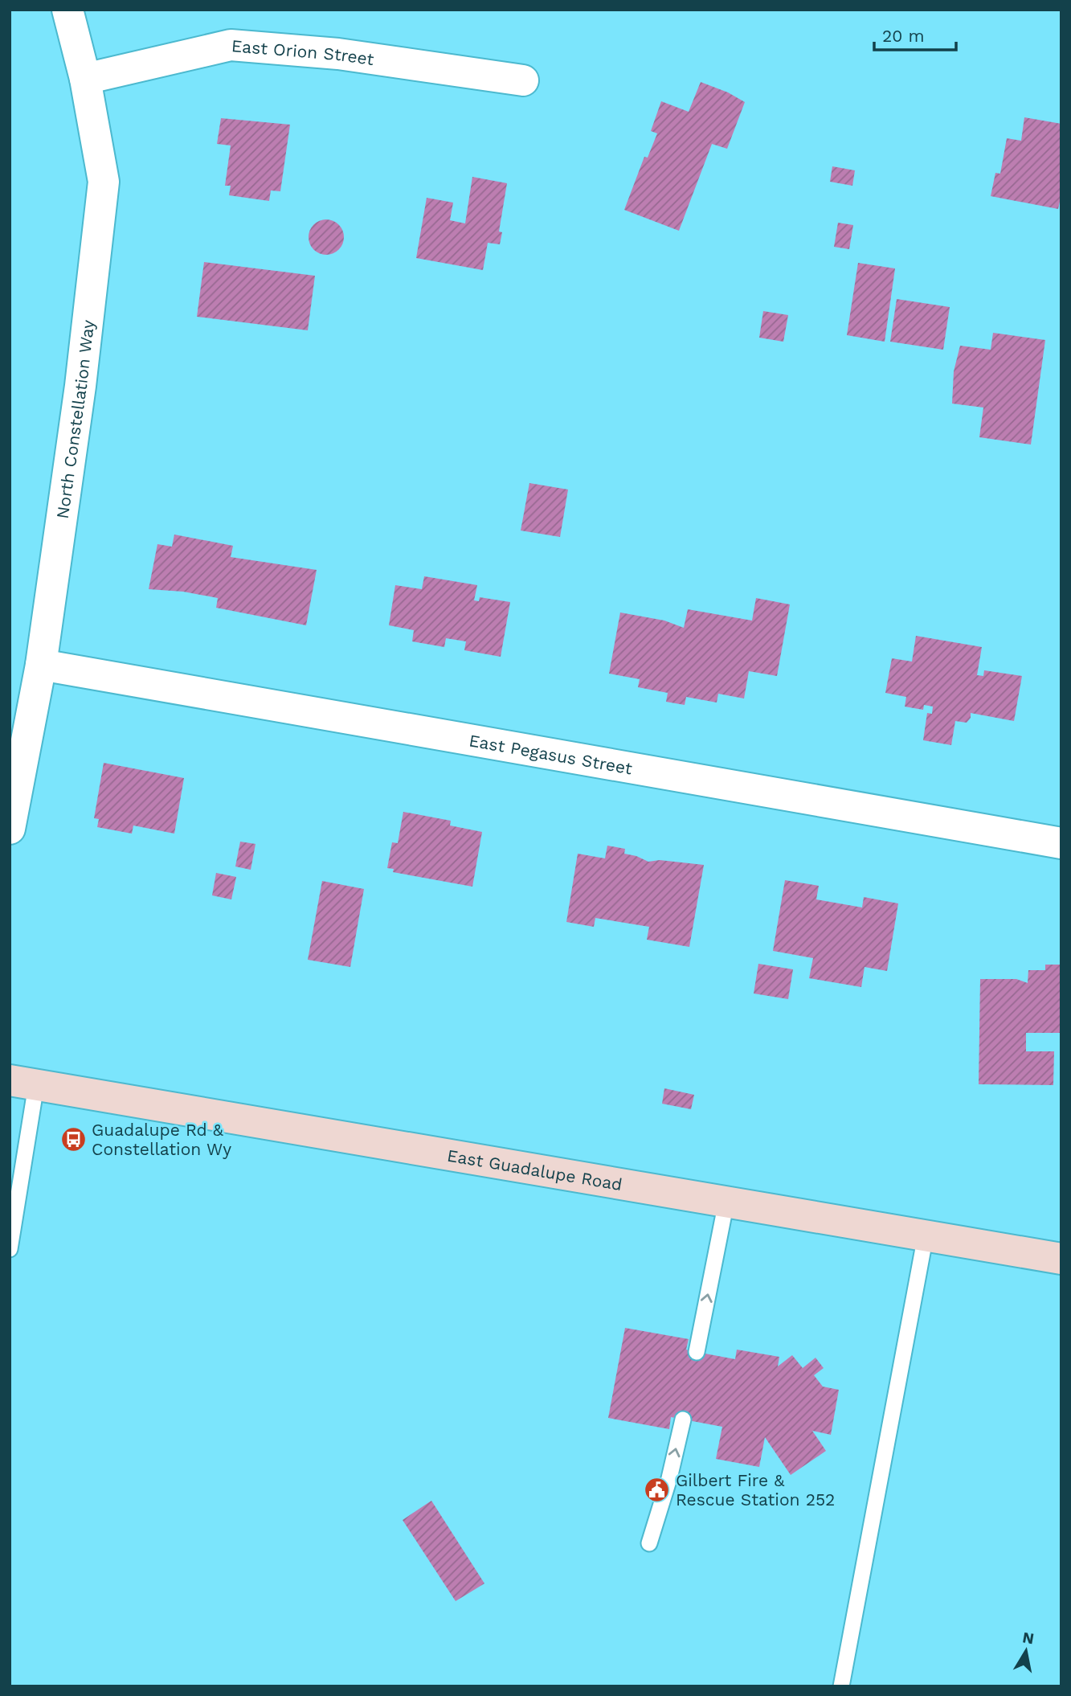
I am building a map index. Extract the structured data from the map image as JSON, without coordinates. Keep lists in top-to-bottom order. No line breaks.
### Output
{"streets":{"main road":["East Guadalupe Road"],"street":["East Orion Street","North Constellation Way","East Pegasus Street"]},"crossings":[["East Orion Street","North Constellation Way"],["North Constellation Way","East Pegasus Street"]],"places":{"bus stop":["Guadalupe Rd & Constellation Wy"],"public building":["Gilbert Fire & Rescue Station 252"]},"scale_bar":"20 m","north":"top"}
